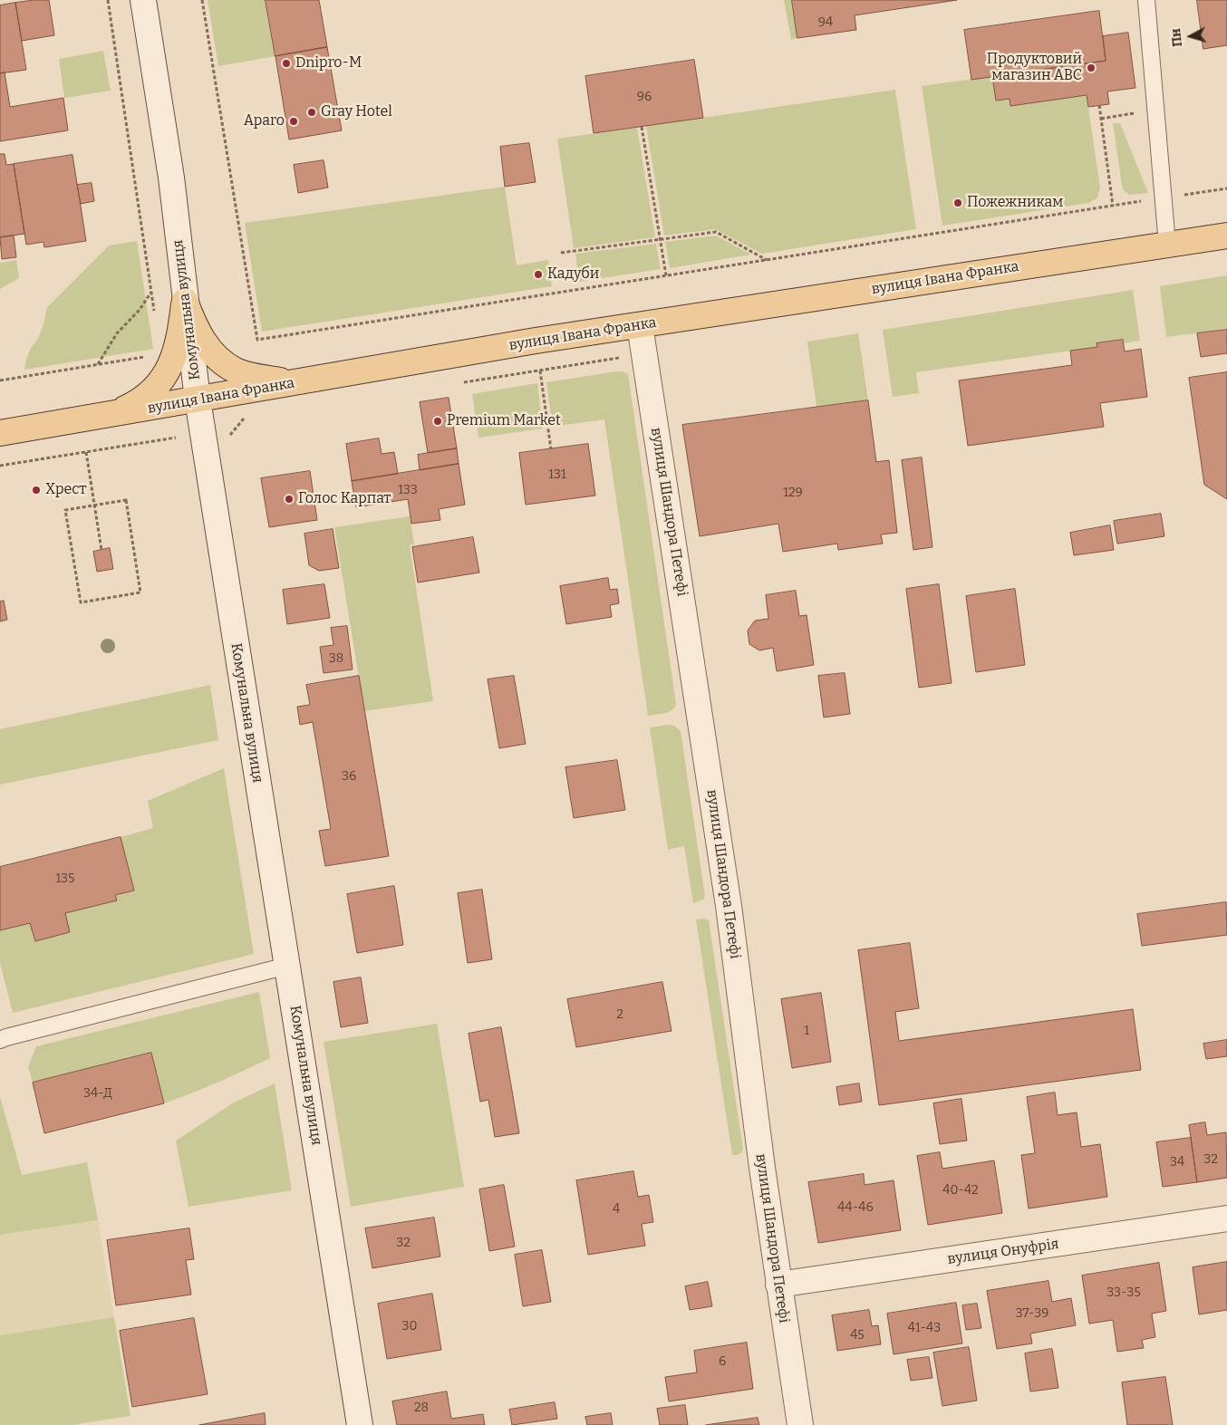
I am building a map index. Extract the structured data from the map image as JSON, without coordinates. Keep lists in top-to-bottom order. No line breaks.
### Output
{"streets":{"main road":["вулиця Івана Франка"],"street":["Комунальна вулиця","вулиця Шандора Петефі","вулиця Онуфрія"]},"crossings":[["вулиця Івана Франка","Комунальна вулиця"],["вулиця Івана Франка","вулиця Шандора Петефі"],["вулиця Шандора Петефі","вулиця Онуфрія"]],"places":["Dnipro-M","Продуктовий магазин ABC","Gray Hotel","Aparo","Пожежникам","Кадуби","Premium Market","Хрест","Голос Карпат"],"house_numbers":["94","96","131","133","129","38","36","135","2","1","34-Д","32","34","40-42","44-46","4","32","33-35","37-39","30","41-43","45","6","28"],"north":"left"}
